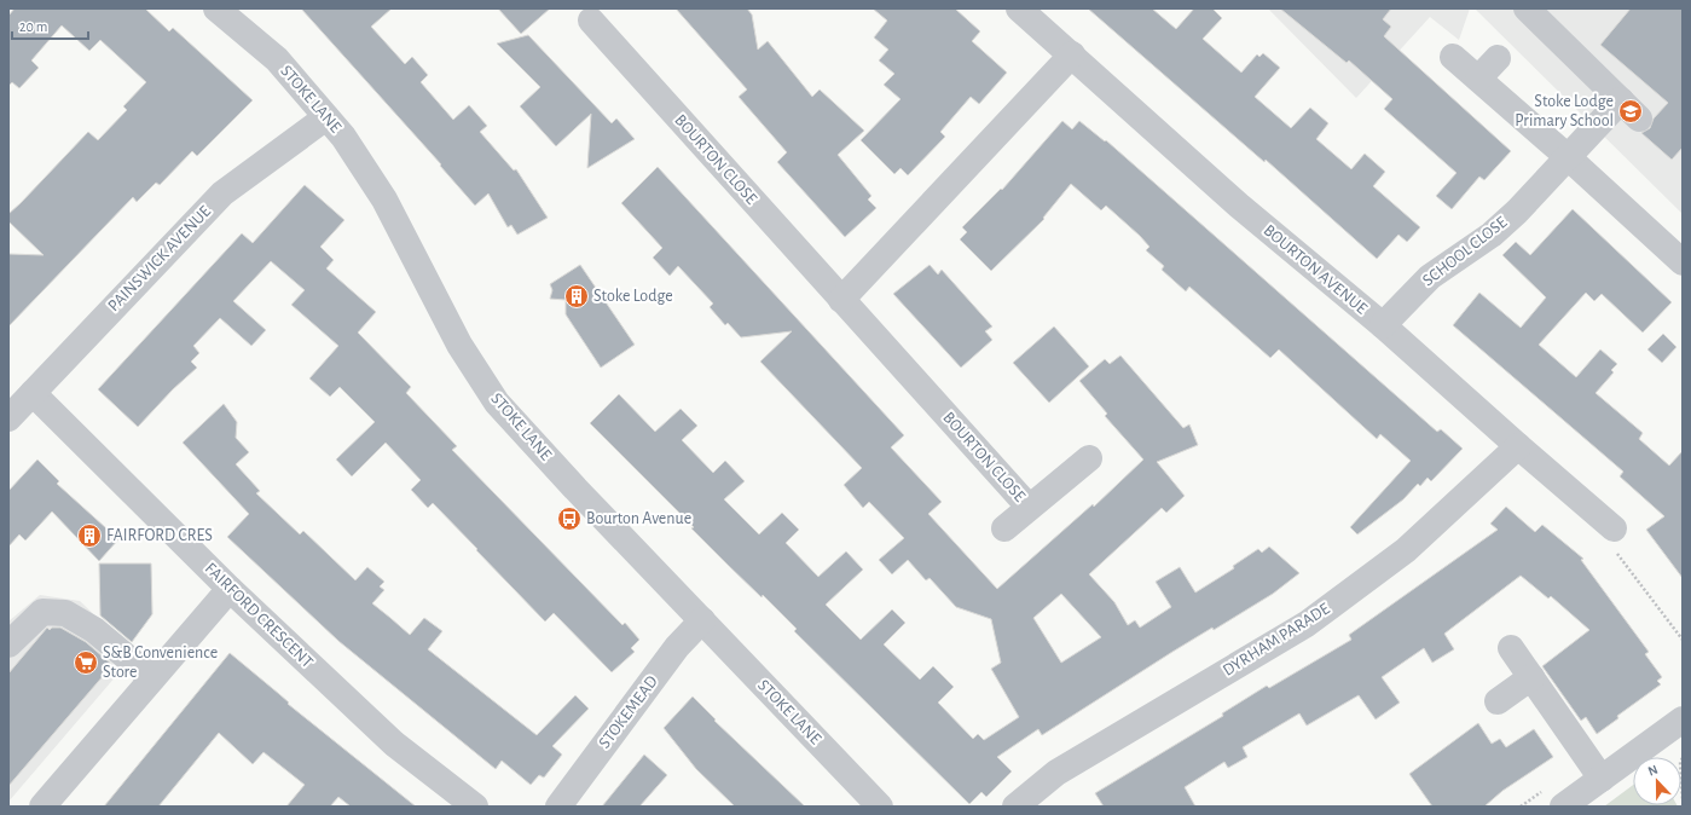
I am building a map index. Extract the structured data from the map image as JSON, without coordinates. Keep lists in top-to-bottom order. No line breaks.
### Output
{"streets":{"street":["STOKE LANE","BOURTON CLOSE","SCHOOL CLOSE","PAINSWICK AVENUE","BOURTON AVENUE","FAIRFORD CRESCENT","DYRHAM PARADE","STOKEMEAD"]},"crossings":[["STOKE LANE","PAINSWICK AVENUE"],["STOKE LANE","STOKEMEAD"],["SCHOOL CLOSE","BOURTON AVENUE"],["PAINSWICK AVENUE","FAIRFORD CRESCENT"],["BOURTON AVENUE","DYRHAM PARADE"]],"places":{"school or university":["Stoke Lodge Primary School"],"building":["Stoke Lodge","FAIRFORD CRES"],"bus stop":["Bourton Avenue"],"supermarket":["S&B Convenience Store"]},"scale_bar":"20 m","north":"top"}
